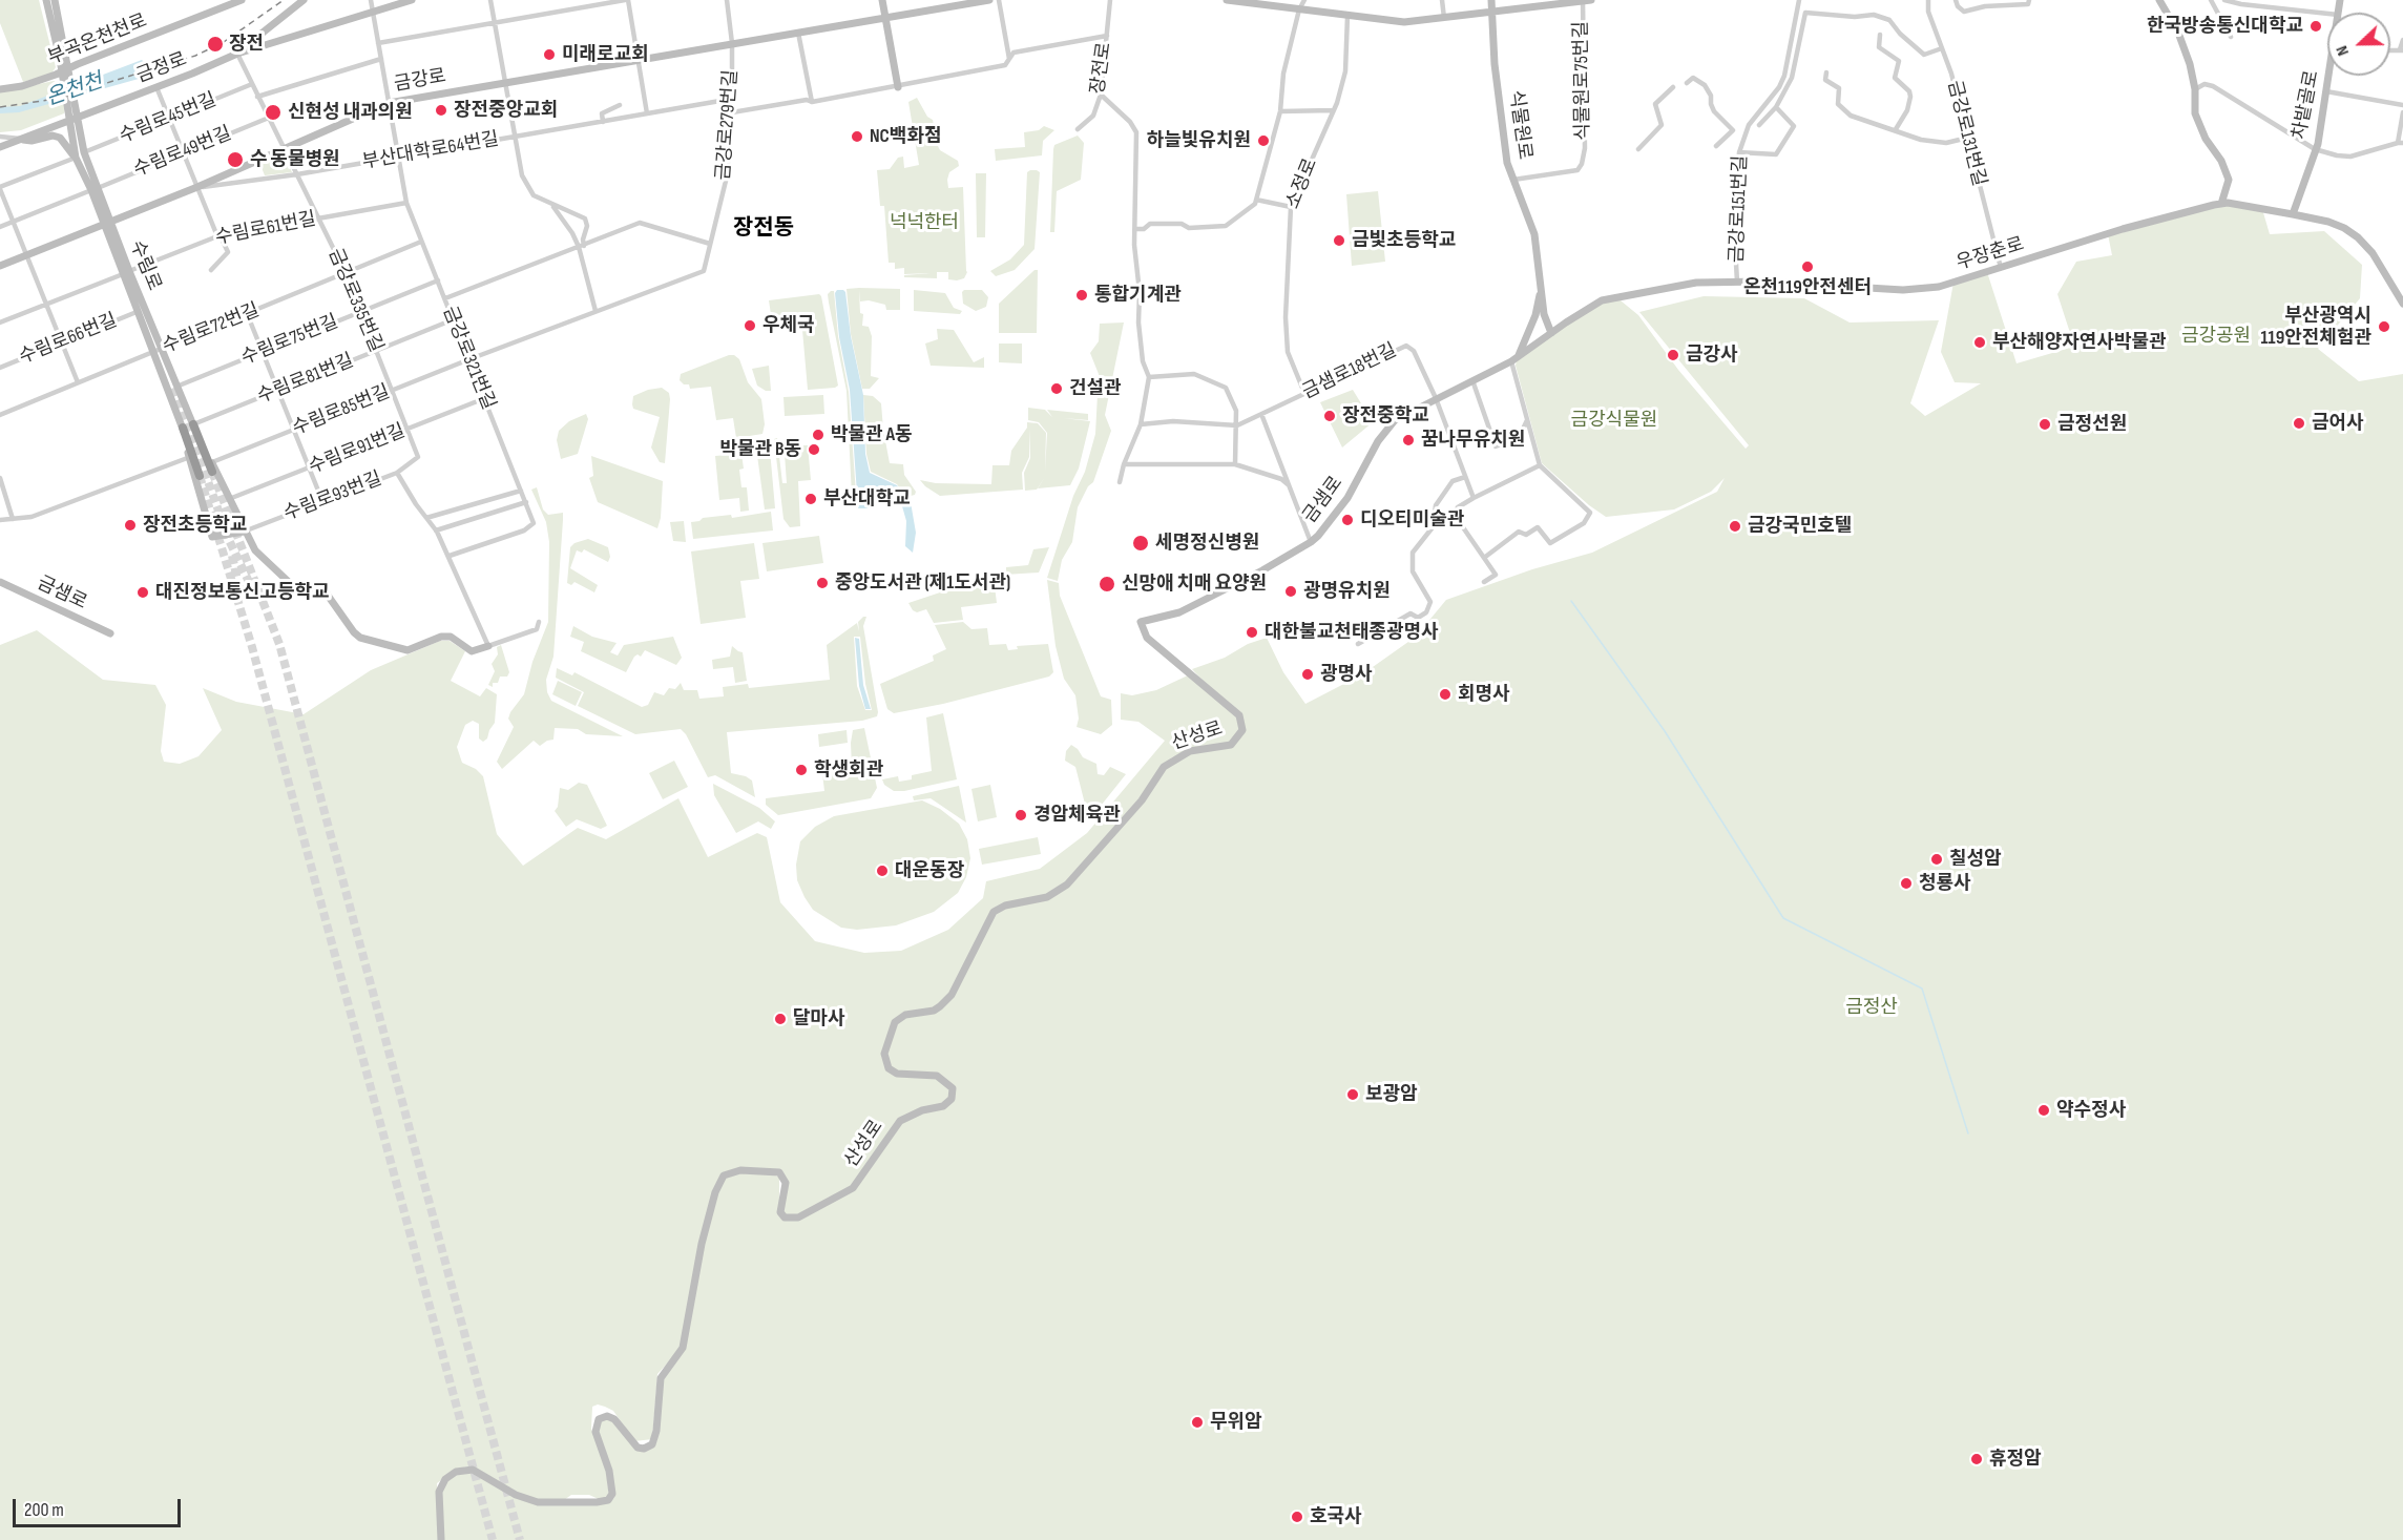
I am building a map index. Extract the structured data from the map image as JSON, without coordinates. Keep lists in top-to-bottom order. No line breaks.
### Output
{"streets":{"main road":["부곡온천천로","금정로","금강로","차밭골로","식물원로","우장춘로","수림로","금샘로","산성로"],"street":["장전로","식물원로75번길","수림로45번길","금강로279번길","금강로131번길","부산대학로64번길","수림로49번길","소정로","금강로151번길","수림로61번길","금강로335번길","수림로72번길","수림로66번길","수림로75번길","금강로321번길","금샘로18번길","수림로81번길","수림로85번길","수림로91번길","수림로93번길"]},"crossings":[["부곡온천천로","수림로"],["금정로","수림로"],["금정로","금강로335번길"],["금강로","금강로279번길"],["금강로","부산대학로64번길"],["금강로","수림로"],["금강로","금강로335번길"],["금강로","금강로321번길"],["식물원로75번길","식물원로"],["차밭골로","우장춘로"],["수림로45번길","수림로"],["수림로45번길","금강로335번길"],["금강로279번길","부산대학로64번길"],["금강로279번길","금강로321번길"],["금강로279번길","수림로85번길"],["식물원로","우장춘로"],["식물원로","금샘로"],["금강로131번길","우장춘로"],["부산대학로64번길","금강로335번길"],["부산대학로64번길","금강로321번길"],["수림로49번길","수림로"],["수림로49번길","금강로335번길"],["소정로","금샘로18번길"],["금강로151번길","우장춘로"],["수림로61번길","수림로"],["수림로61번길","금강로335번길"],["수림로61번길","금강로321번길"],["우장춘로","금샘로"],["수림로","수림로72번길"],["수림로","수림로66번길"],["수림로","수림로75번길"],["수림로","수림로81번길"],["금강로335번길","수림로72번길"],["금강로335번길","수림로75번길"],["금강로335번길","수림로81번길"],["금강로335번길","수림로85번길"],["금강로335번길","수림로91번길"],["금강로335번길","수림로93번길"],["수림로72번길","금강로321번길"],["수림로75번길","금강로321번길"],["금강로321번길","수림로81번길"],["금강로321번길","수림로85번길"],["금강로321번길","수림로91번길"],["금샘로18번길","금샘로"],["금샘로","산성로"]],"districts":["장전동"],"water":["온천천"],"parks":["넉넉한터","금강공원","금강식물원","금정산"],"places":["한국방송통신대학교","장전","미래로교회","장전중앙교회","신현성 내과의원","NC백화점","하늘빛유치원","수 동물병원","금빛초등학교","온천119안전센터","통합기계관","우체국","부산광역시 119안전체험관","부산해양자연사박물관","금강사","건설관","장전중학교","금어사","금정선원","박물관 A동","꿈나무유치원","박물관 B동","부산대학교","디오티미술관","장전초등학교","금강국민호텔","세명정신병원","중앙도서관 (제1도서관)","신망애 치매 요양원","광명유치원","대진정보통신고등학교","대한불교천태종광명사","광명사","회명사","학생회관","경암체육관","칠성암","대운동장","청룡사","달마사","보광암","약수정사","무위암","휴정암","호국사"],"scale_bar":"200 m","north":"left"}
